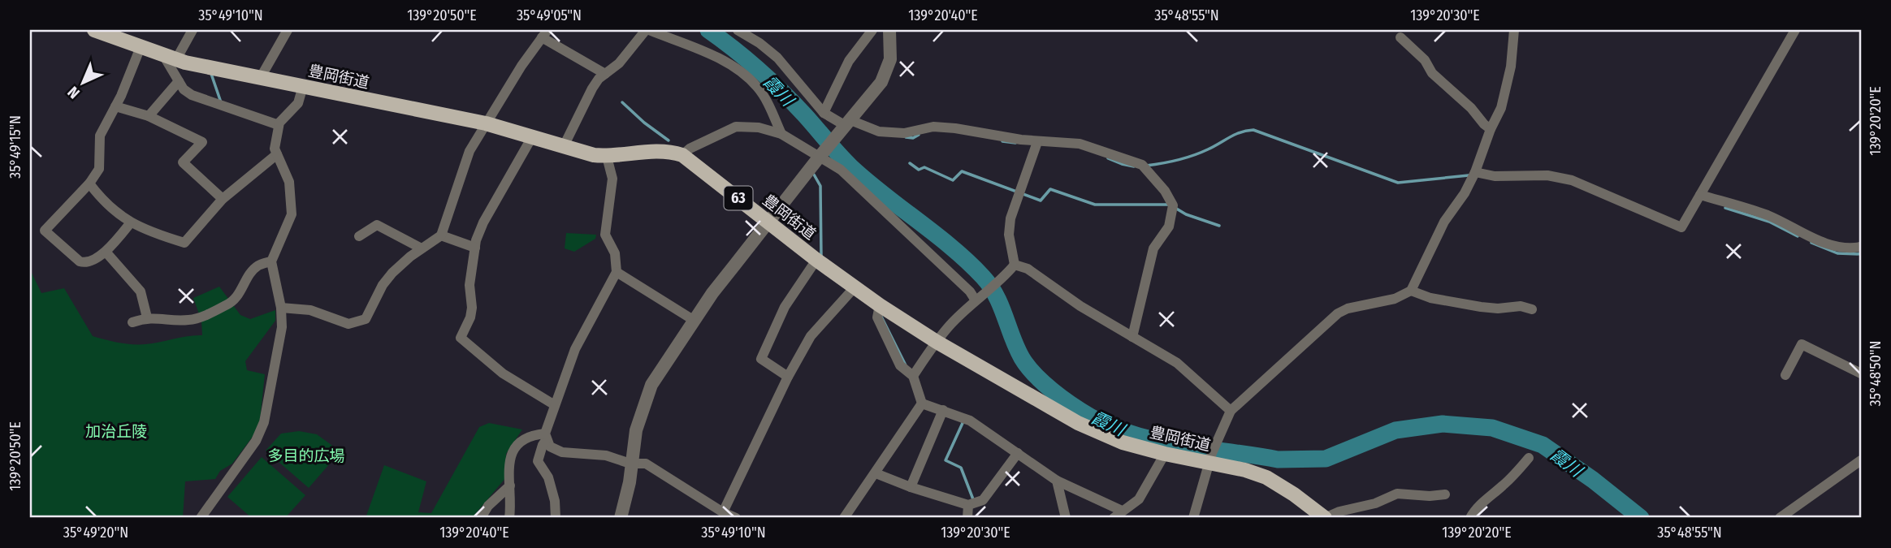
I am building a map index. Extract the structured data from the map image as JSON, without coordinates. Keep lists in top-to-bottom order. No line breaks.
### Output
{"streets":{"main road":["豊岡街道","63"]},"water":["霞川"],"parks":["加治丘陵","多目的広場"],"north":"bottom left","coordinates":["35°49'10\"N","139°20'50\"E","35°49'05\"N","139°20'40\"E","35°48'55\"N","139°20'30\"E","139°20'20\"E","35°49'15\"N","35°48'50\"N","35°49'20\"N"]}
